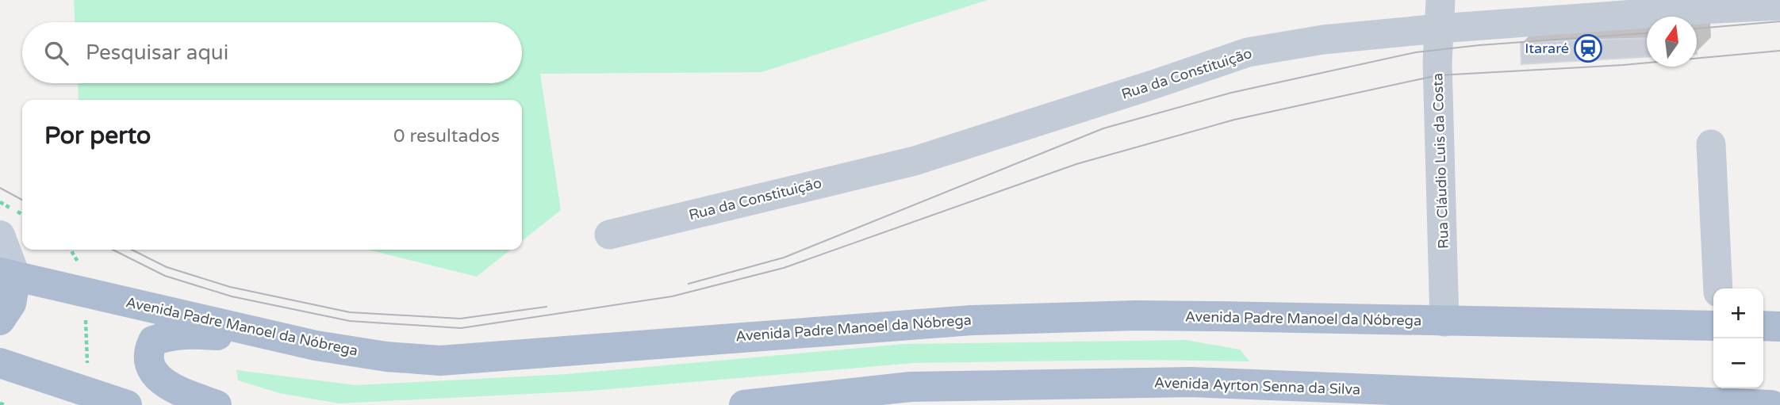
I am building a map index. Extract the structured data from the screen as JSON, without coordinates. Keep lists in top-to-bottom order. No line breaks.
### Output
{"streets":{"main road":["Avenida Padre Manoel da Nóbrega","Avenida Ayrton Senna da Silva"],"street":["Rua da Constituição","Rua Cláudio Luis da Costa"]},"crossings":[["Rua da Constituição","Rua Cláudio Luis da Costa"],["Rua Cláudio Luis da Costa","Avenida Padre Manoel da Nóbrega"]],"places":{"station":["Itararé"]},"north":"top","page":{"search":"Pesquisar aqui","heading":["Por perto","0 resultados"],"map_buttons":["+","−"]}}
